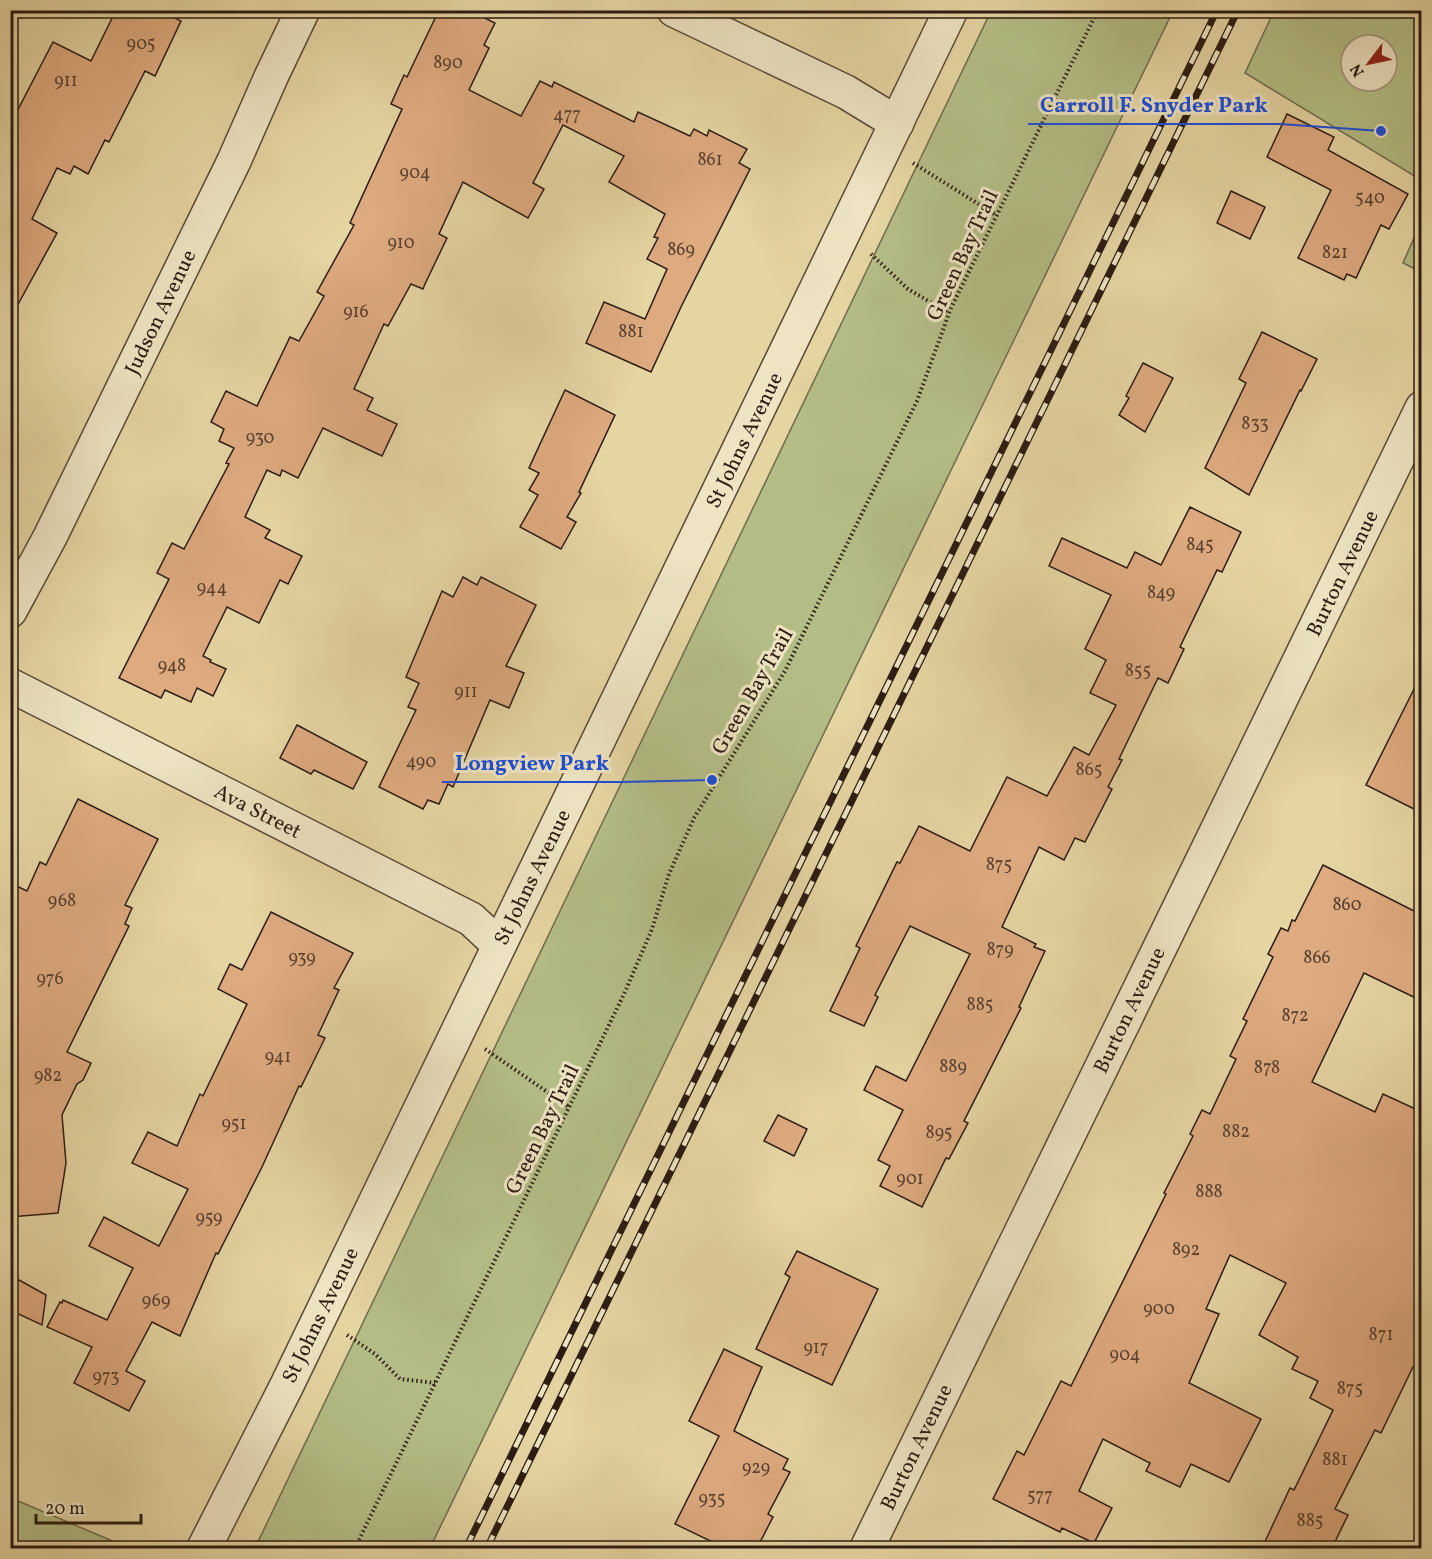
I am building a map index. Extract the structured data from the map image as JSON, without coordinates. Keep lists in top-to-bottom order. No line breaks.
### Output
{"streets":{"street":["Judson Avenue","St Johns Avenue","Burton Avenue","Ava Street"],"path":["Green Bay Trail"]},"crossings":[["St Johns Avenue","Ava Street"]],"places":["Carroll F. Snyder Park","Longview Park"],"house_numbers":["905","890","911","477","861","904","540","910","869","821","916","881","833","930","845","944","849","948","855","911","490","865","875","968","860","879","939","866","976","885","872","941","889","878","982","951","882","895","901","888","959","892","969","900","871","917","904","973","875","881","929","577","935","885"],"scale_bar":"20 m","north":"bottom left"}
